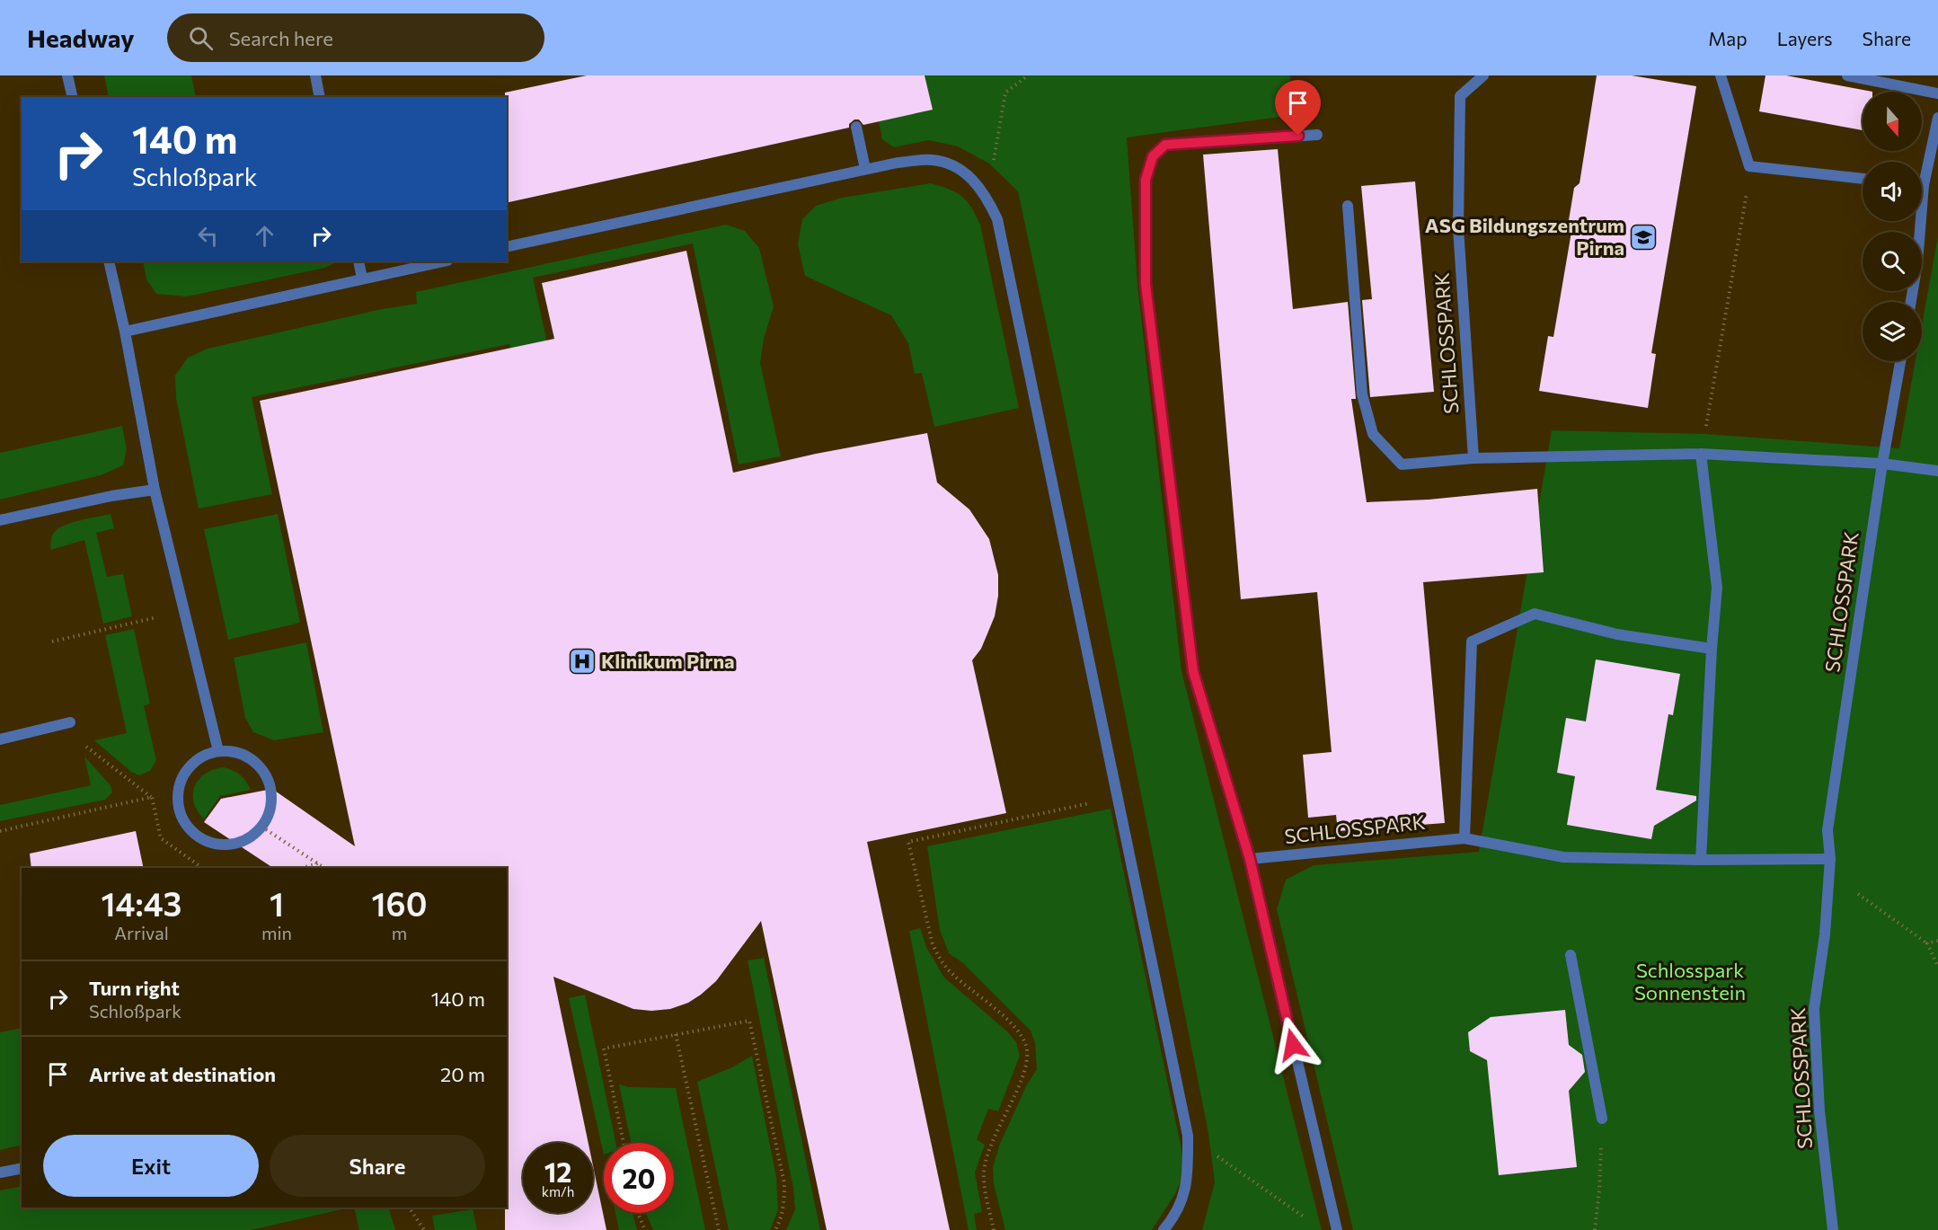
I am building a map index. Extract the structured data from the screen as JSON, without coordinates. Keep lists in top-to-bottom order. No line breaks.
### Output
{"streets":{"street":["SCHLOSSPARK"]},"parks":["Schlosspark Sonnenstein"],"places":{"school or university":["ASG Bildungszentrum Pirna"],"hospital":["Klinikum Pirna"]},"north":"bottom","page":{"header":"Headway","search":"Search here","nav":["Map","Layers","Share"],"turn":["140 m","Schloßpark"],"eta":["14:43","Arrival","1","min","160","m"],"list":[{"name":"Turn right","note":"Schloßpark","value":"140 m"},{"name":"Arrive at destination","value":"20 m"}],"buttons":["Exit","Share"],"speed":"12 km/h","limit":"20"}}
